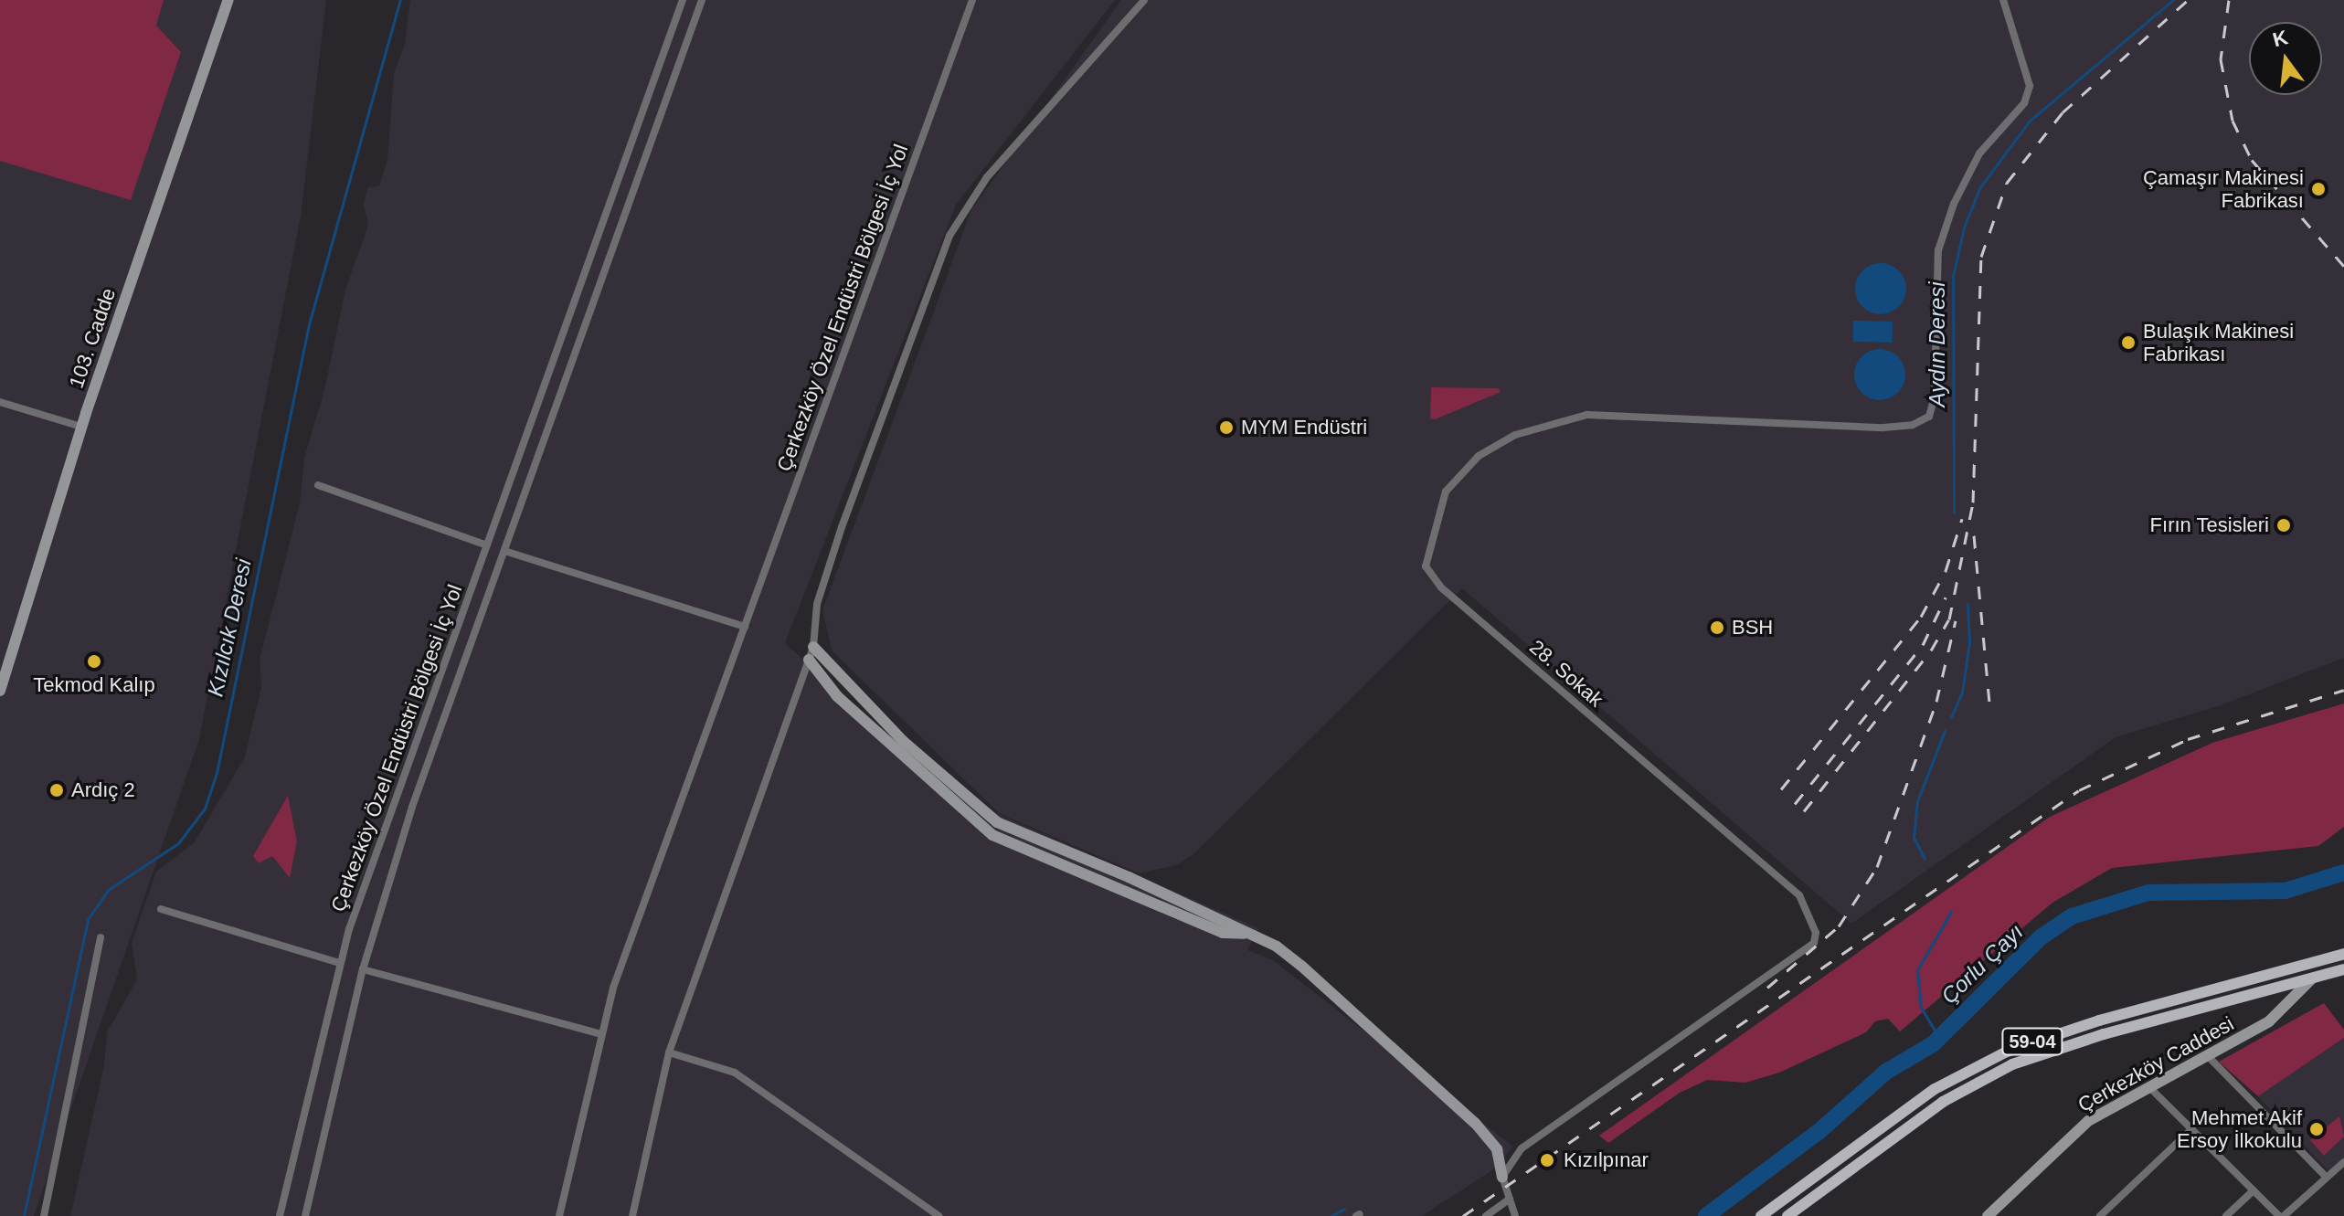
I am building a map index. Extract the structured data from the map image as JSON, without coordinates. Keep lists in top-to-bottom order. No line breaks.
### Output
{"streets":{"main road":["59-04"],"street":["Çerkezköy Özel Endüstri Bölgesi İç Yol","103. Cadde","28. Sokak","Çerkezköy Caddesi"]},"crossings":[["59-04","Çerkezköy Caddesi"]],"water":["Aydın Deresi","Kızılcık Deresi","Çorlu Çayı"],"places":["Çamaşır Makinesi Fabrikası","Bulaşık Makinesi Fabrikası","MYM Endüstri","Fırın Tesisleri","BSH","Tekmod Kalıp","Ardıç 2","Mehmet Akif Ersoy İlkokulu","Kızılpınar"],"north":"top"}
